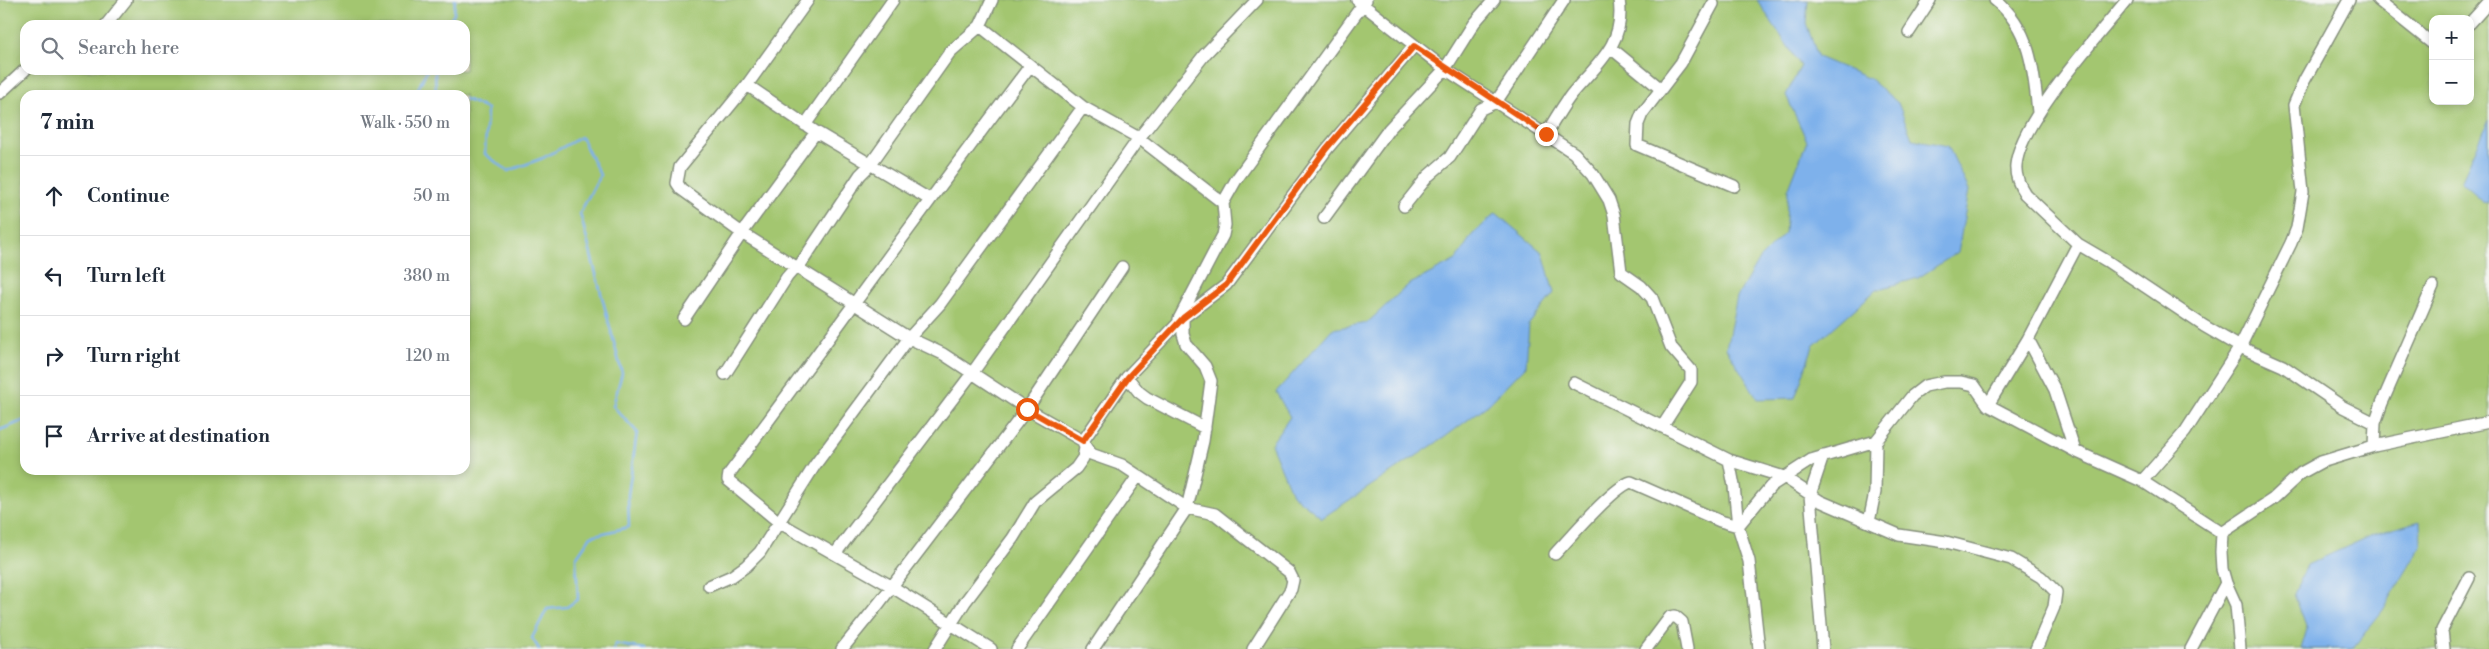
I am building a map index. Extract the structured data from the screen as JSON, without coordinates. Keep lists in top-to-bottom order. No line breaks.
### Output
{"page":{"map_buttons":["+","−"],"search":"Search here","heading":["7 min","Walk · 550 m"],"list":[["Continue","50 m"],["Turn left","380 m"],["Turn right","120 m"],"Arrive at destination"]}}
